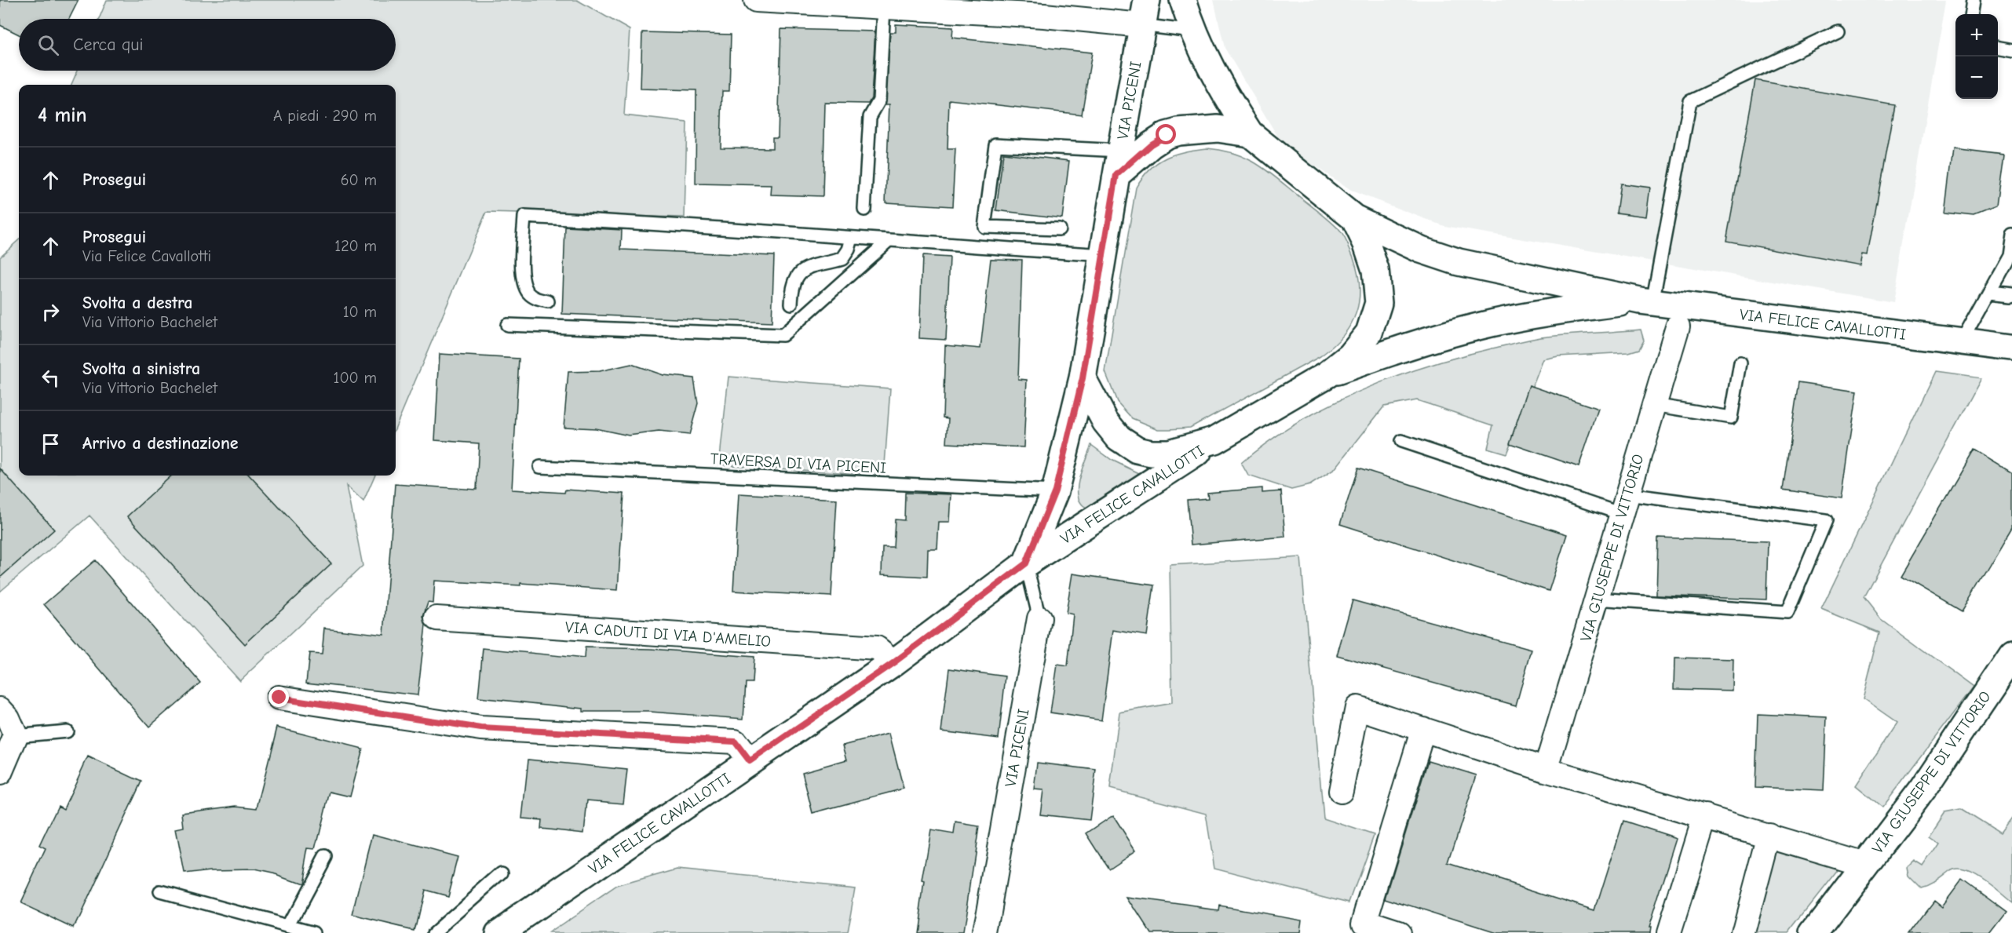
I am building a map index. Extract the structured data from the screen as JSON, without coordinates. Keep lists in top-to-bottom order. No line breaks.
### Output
{"streets":{"main road":["VIA PICENI","VIA FELICE CAVALLOTTI","VIA GIUSEPPE DI VITTORIO"],"street":["VIA CADUTI DI VIA D'AMELIO"],"lane":["TRAVERSA DI VIA PICENI"]},"crossings":[["VIA PICENI","VIA FELICE CAVALLOTTI"],["VIA FELICE CAVALLOTTI","TRAVERSA DI VIA PICENI"],["VIA FELICE CAVALLOTTI","VIA CADUTI DI VIA D'AMELIO"]],"page":{"map_buttons":["+","−"],"search":"Cerca qui","heading":["4 min","A piedi · 290 m"],"list":[["Prosegui","60 m"],["Prosegui","Via Felice Cavallotti","120 m"],["Svolta a destra","Via Vittorio Bachelet","10 m"],["Svolta a sinistra","Via Vittorio Bachelet","100 m"],"Arrivo a destinazione"]}}
